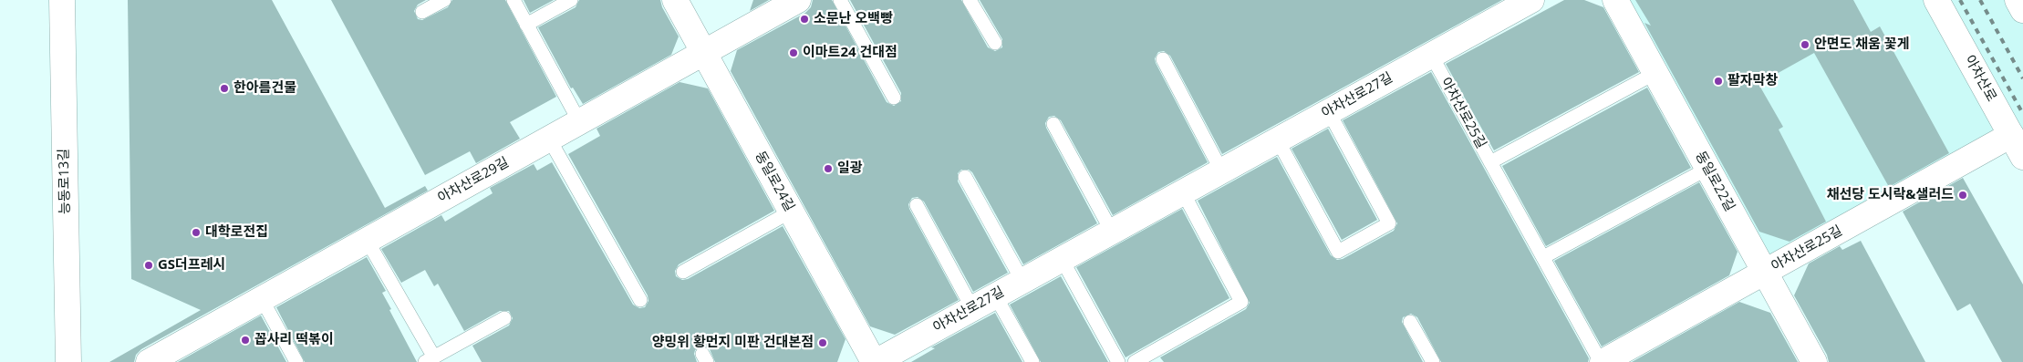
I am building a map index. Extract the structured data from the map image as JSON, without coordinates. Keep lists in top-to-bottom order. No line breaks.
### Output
{"streets":{"street":["아차산로","아차산로27길","아차산로25길","아차산로29길","능동로13길","동일로24길","동일로22길"]},"crossings":[["아차산로","아차산로25길"],["아차산로27길","아차산로25길"],["아차산로27길","동일로24길"],["아차산로25길","동일로22길"],["아차산로29길","동일로24길"]],"places":["소문난 오백빵","안면도 채움 꽃게","이마트24 건대점","팔자막창","한아름건물","일광","채선당 도시락&샐러드","대학로전집","GS더프레시","꼽사리 떡볶이","양밍위 황먼지 미판 건대본점"]}
